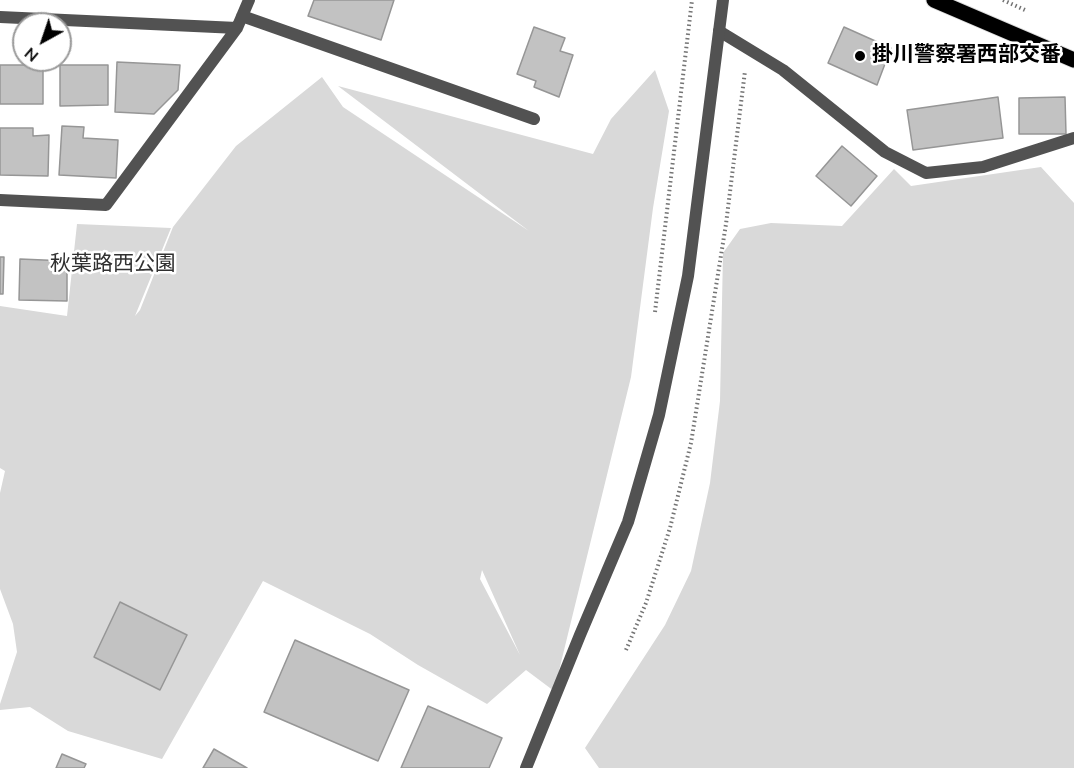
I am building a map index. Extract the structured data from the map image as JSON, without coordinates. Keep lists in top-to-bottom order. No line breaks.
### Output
{"parks":["秋葉路西公園"],"places":["掛川警察署西部交番"],"north":"bottom left"}
